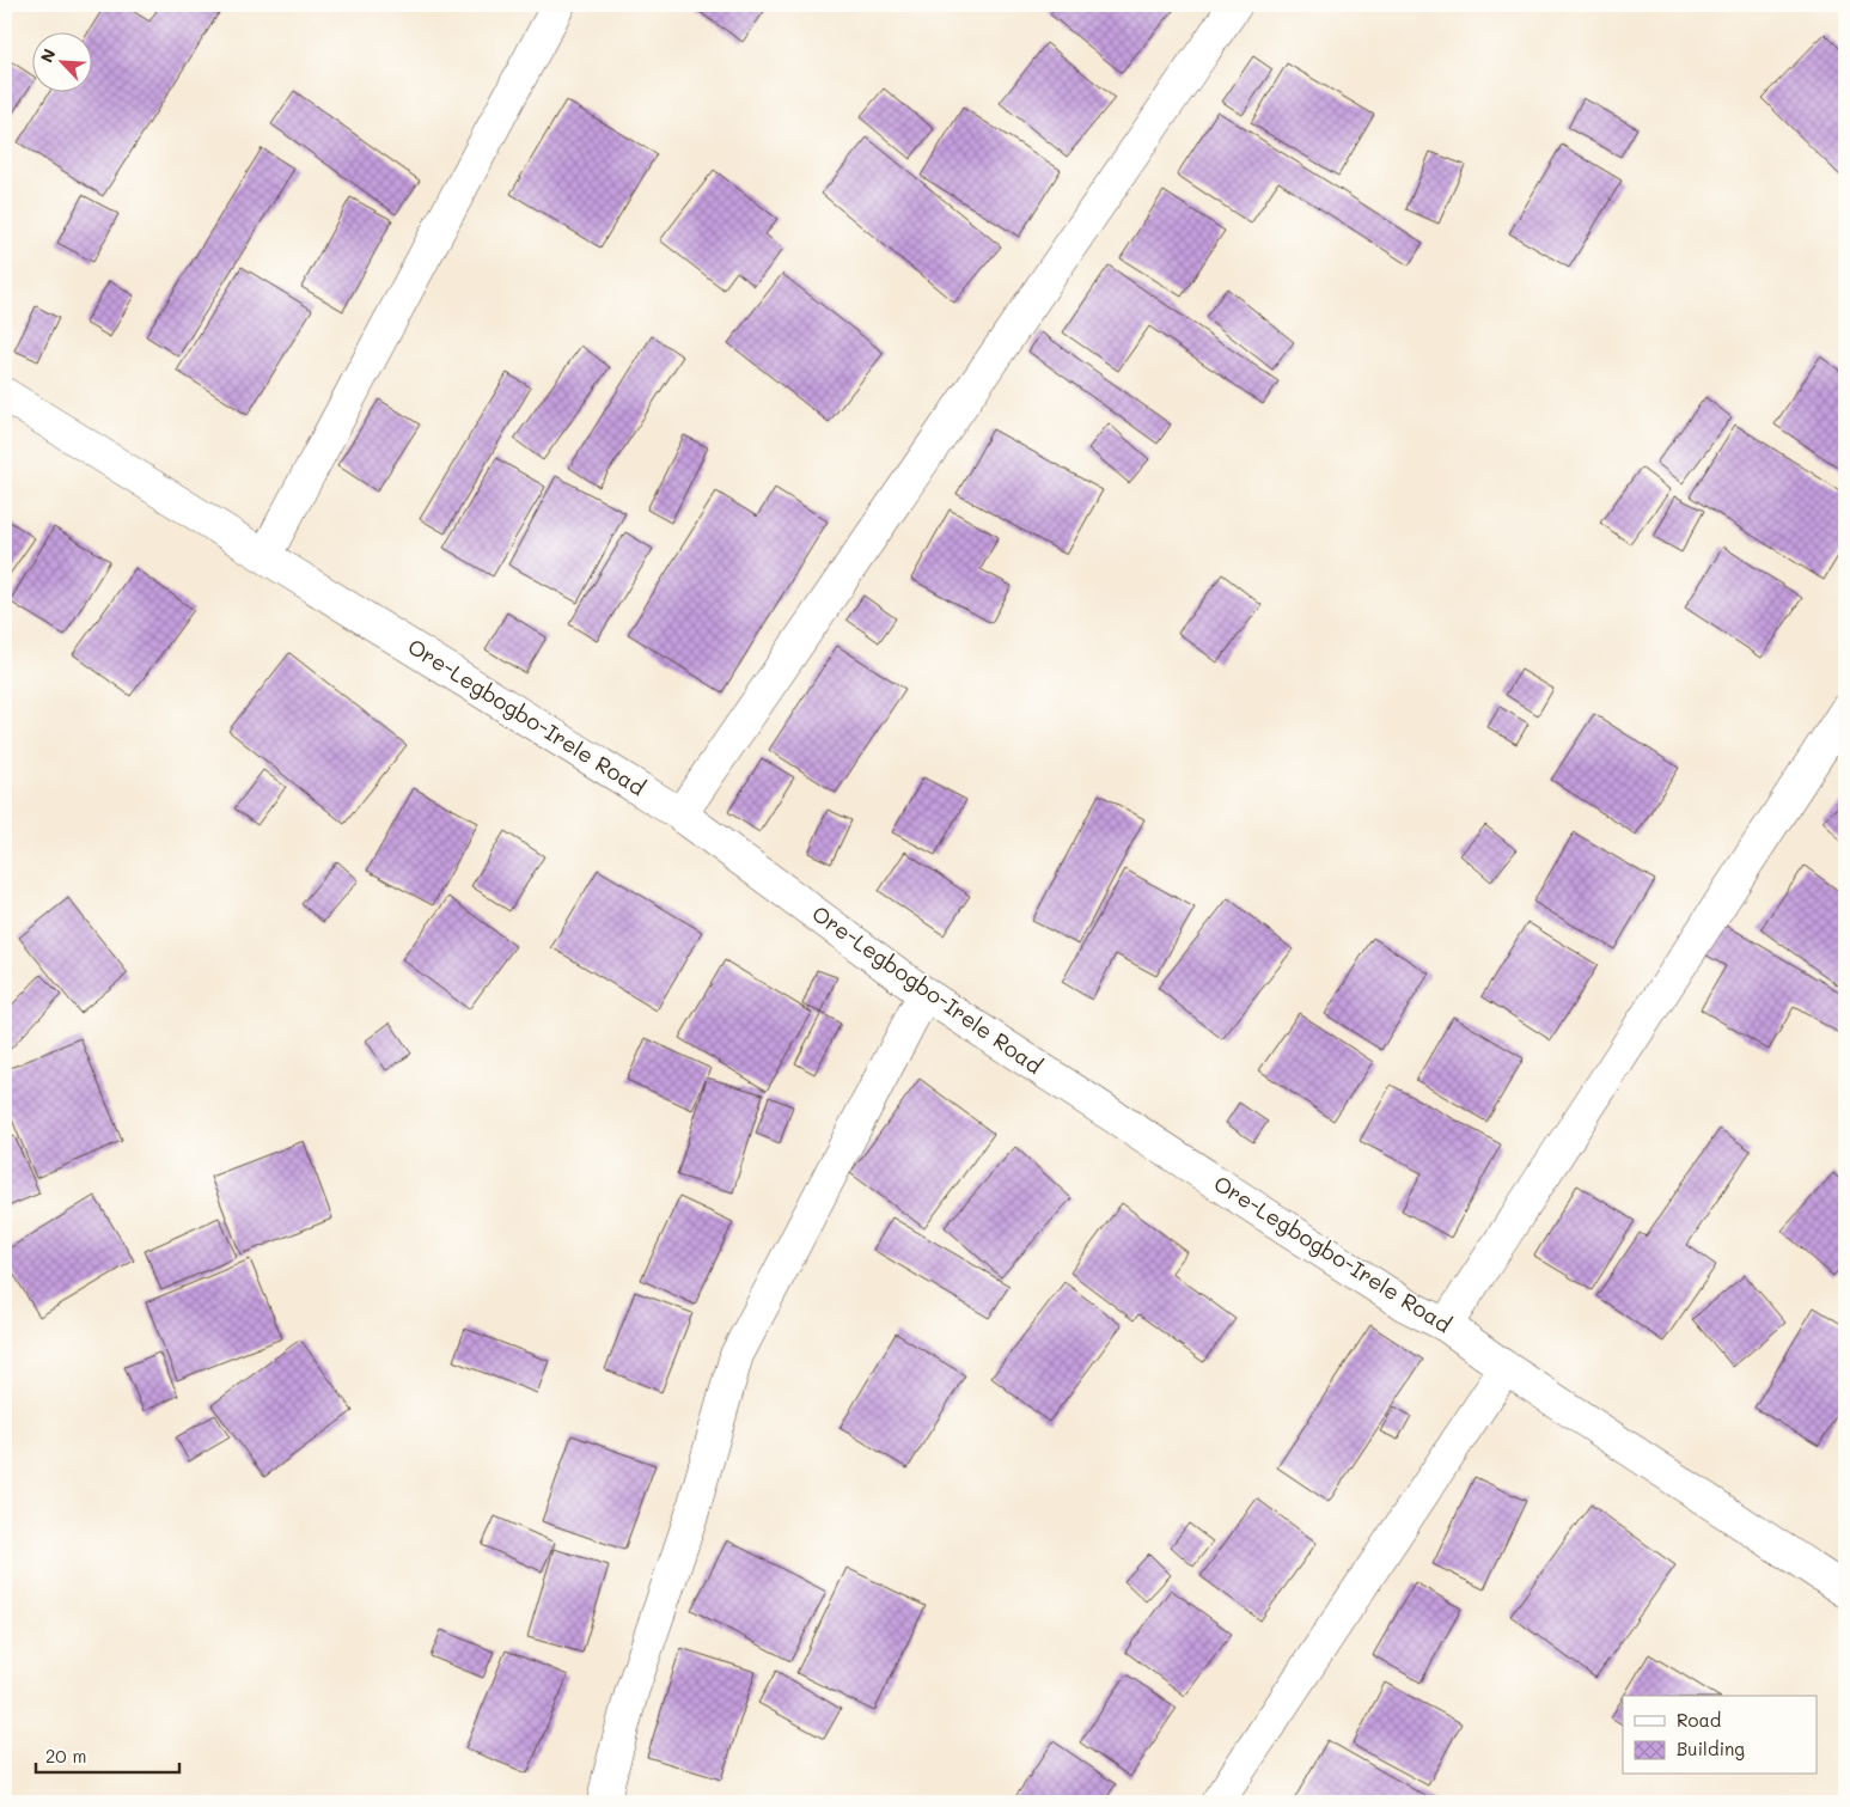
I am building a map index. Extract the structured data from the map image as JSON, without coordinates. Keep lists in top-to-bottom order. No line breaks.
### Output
{"streets":{"street":["Ore-Legbogbo-Irele Road"]},"legend":["Road","Building"],"scale_bar":"20 m","north":"top left"}
